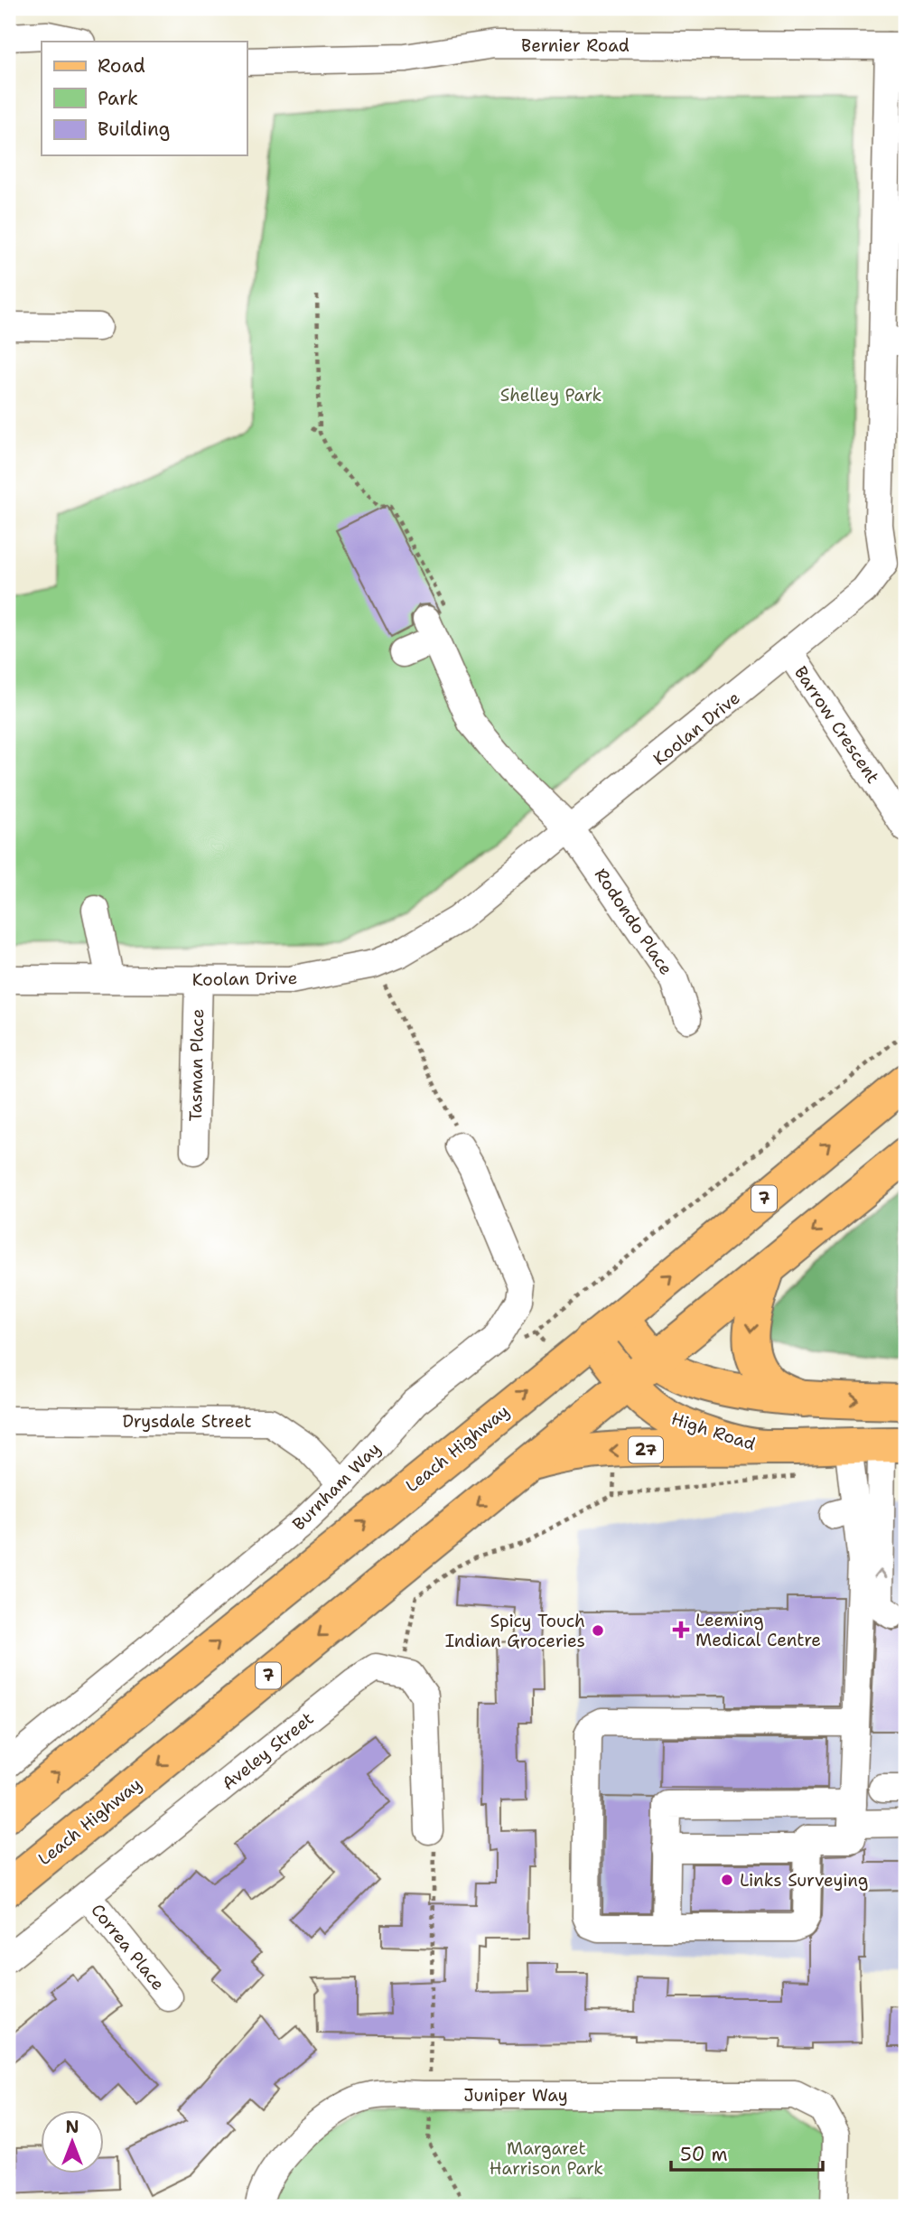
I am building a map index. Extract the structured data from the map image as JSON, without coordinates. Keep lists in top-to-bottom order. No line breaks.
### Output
{"streets":{"main road":["7","High Road","Leach Highway","27"],"street":["Bernier Road","Barrow Crescent","Koolan Drive","Rodondo Place","Tasman Place","Drysdale Street","Burnham Way","Aveley Street","Correa Place","Juniper Way"]},"crossings":[["Bernier Road","Koolan Drive"],["Barrow Crescent","Koolan Drive"],["Koolan Drive","Rodondo Place"],["Koolan Drive","Tasman Place"],["Drysdale Street","Burnham Way"],["High Road","Leach Highway"],["High Road","27"],["Leach Highway","27"],["Aveley Street","Correa Place"]],"parks":["Shelley Park","Margaret Harrison Park"],"places":{"health":["Leeming Medical Centre"],"other":["Spicy Touch Indian Groceries","Links Surveying"]},"legend":["Road","Park","Building"],"scale_bar":"50 m","north":"top"}
